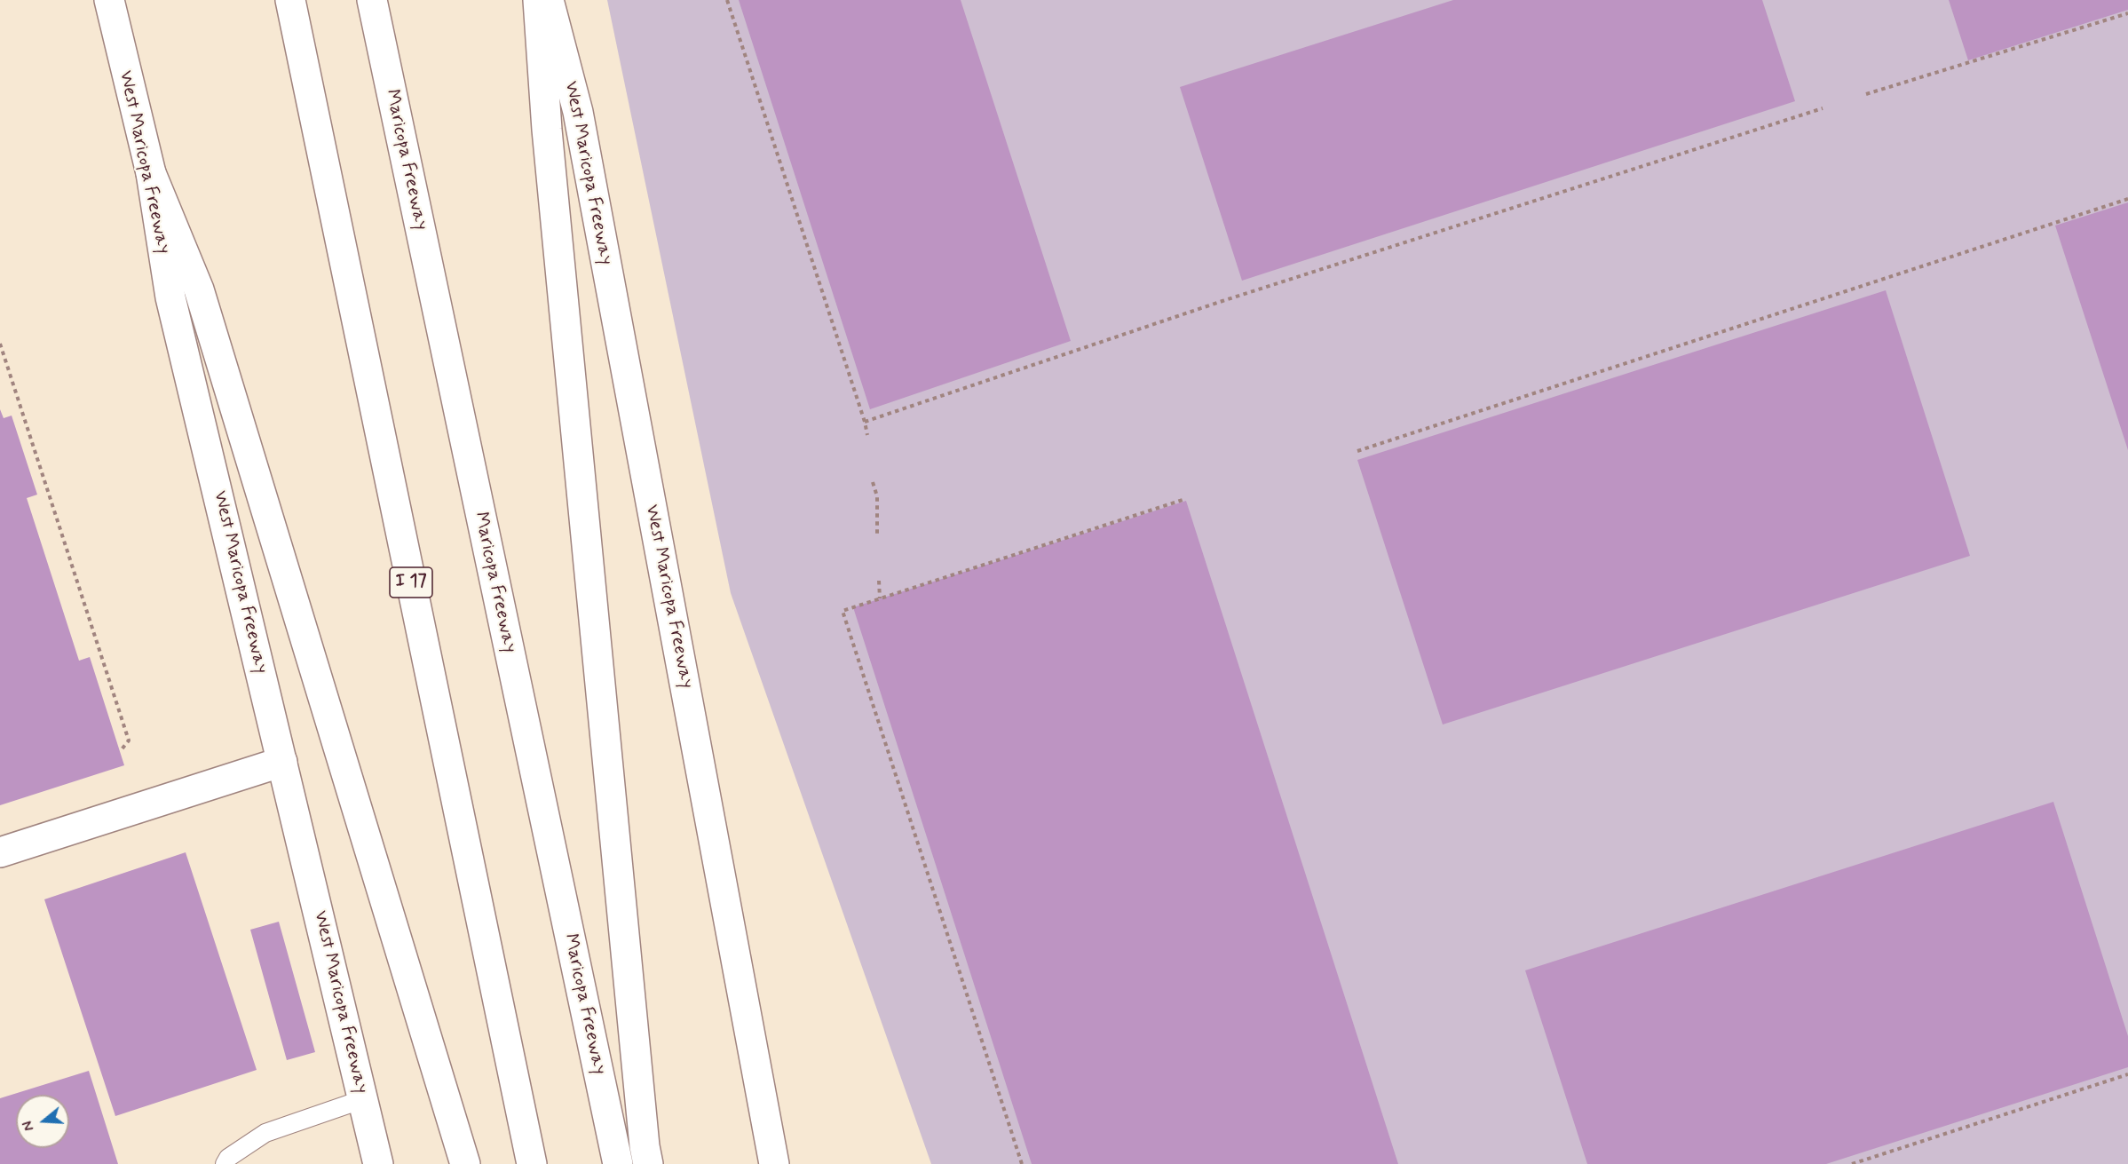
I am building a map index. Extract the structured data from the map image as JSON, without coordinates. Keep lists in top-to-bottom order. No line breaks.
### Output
{"streets":{"main road":["Maricopa Freeway","West Maricopa Freeway","I 17"]},"north":"left"}
